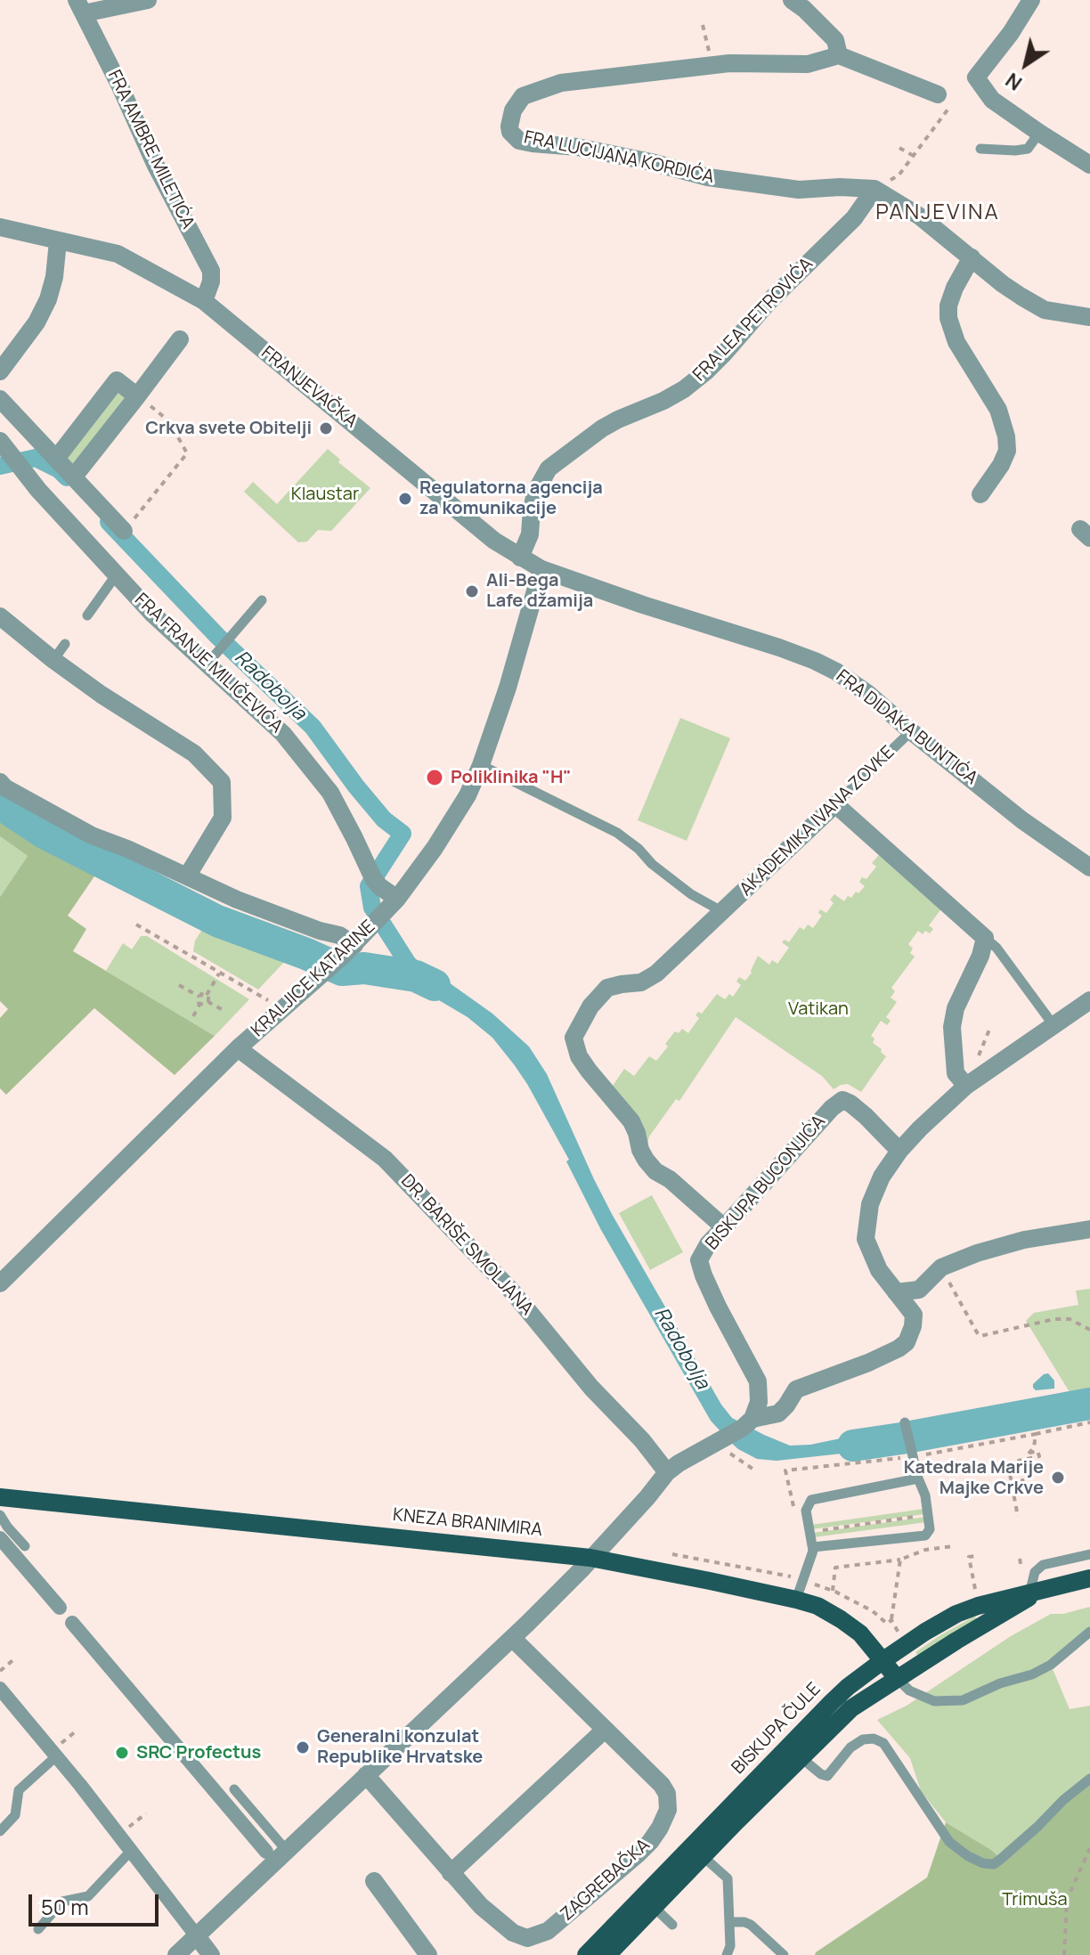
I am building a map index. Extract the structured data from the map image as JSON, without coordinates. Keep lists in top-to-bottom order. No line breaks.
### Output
{"streets":{"main road":["KNEZA BRANIMIRA","BISKUPA ČULE"],"street":["FRA AMBRE MILETIĆA","FRA LUCIJANA KORDIĆA","FRA LEA PETROVIĆA","FRANJEVAČKA","FRA FRANJE MILIČEVIĆA","FRA DIDAKA BUNTIĆA","AKADEMIKA IVANA ZOVKE","KRALJICE KATARINE","BISKUPA BUCONJIĆA","DR. BARIŠE SMOLJANA","ZAGREBAČKA"]},"crossings":[["FRA AMBRE MILETIĆA","FRANJEVAČKA"],["FRA LUCIJANA KORDIĆA","FRA LEA PETROVIĆA"],["FRA LEA PETROVIĆA","FRANJEVAČKA"],["FRANJEVAČKA","FRA DIDAKA BUNTIĆA"],["FRANJEVAČKA","KRALJICE KATARINE"],["FRA FRANJE MILIČEVIĆA","KRALJICE KATARINE"],["FRA DIDAKA BUNTIĆA","AKADEMIKA IVANA ZOVKE"],["FRA DIDAKA BUNTIĆA","KRALJICE KATARINE"],["AKADEMIKA IVANA ZOVKE","BISKUPA BUCONJIĆA"],["KRALJICE KATARINE","DR. BARIŠE SMOLJANA"],["KNEZA BRANIMIRA","BISKUPA ČULE"]],"districts":["PANJEVINA"],"water":["Radobolja"],"parks":["Klaustar","Vatikan","Trimuša"],"places":["Crkva svete Obitelji","Regulatorna agencija za komunikacije","Ali-Bega Lafe džamija","Poliklinika \"H\"","Katedrala Marije Majke Crkve","Generalni konzulat Republike Hrvatske","SRC Profectus"],"scale_bar":"50 m","north":"bottom left"}
